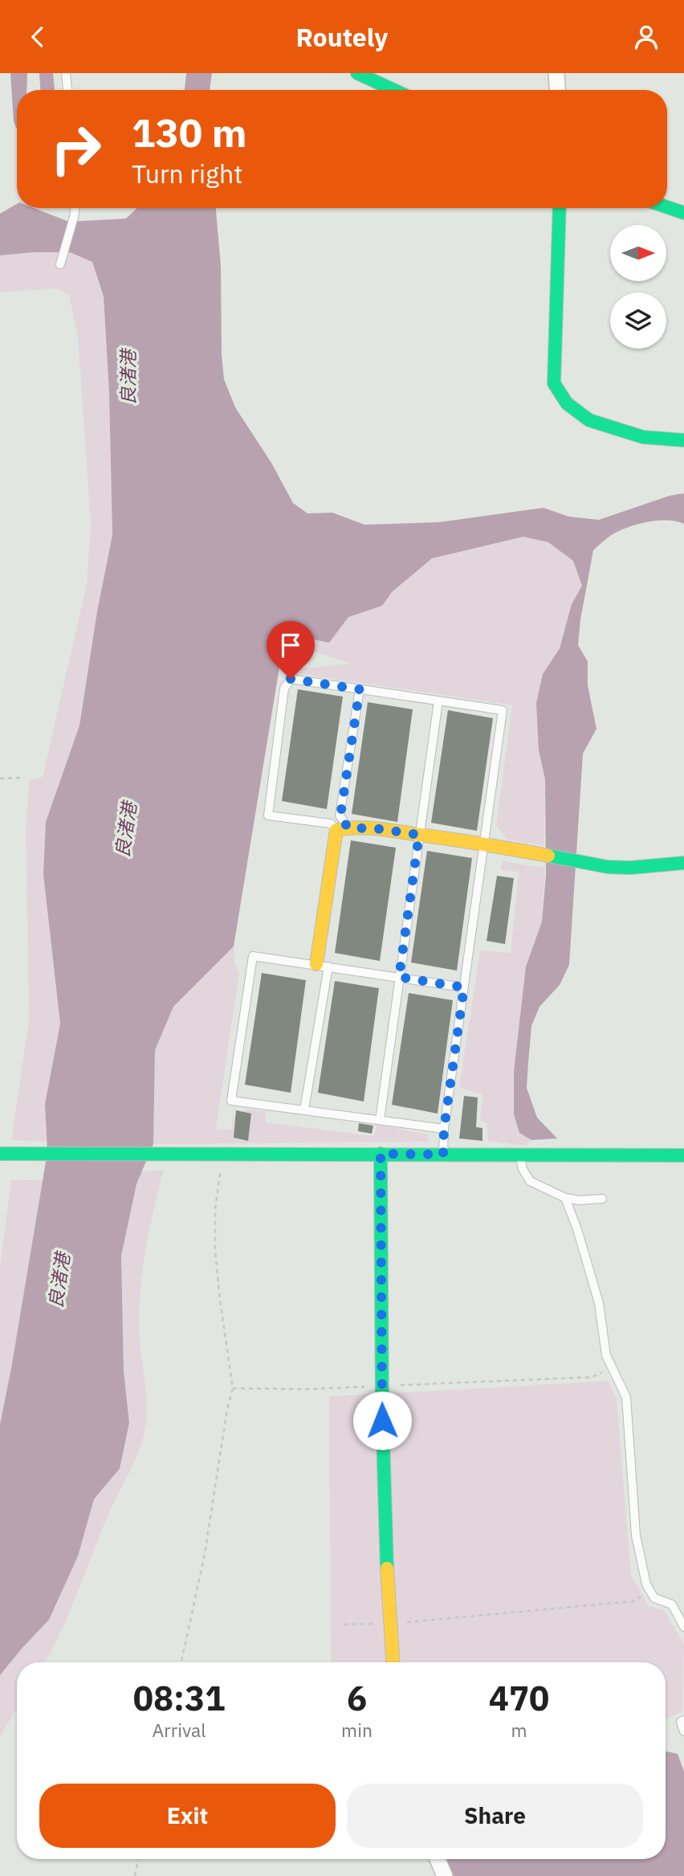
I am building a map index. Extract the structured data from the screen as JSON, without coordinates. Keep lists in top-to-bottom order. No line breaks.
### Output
{"water":["良渚港"],"north":"right","page":{"header":"Routely","turn":["130 m","Turn right"],"eta":["08:31","Arrival","6","min","470","m"],"buttons":["Exit","Share"]}}
